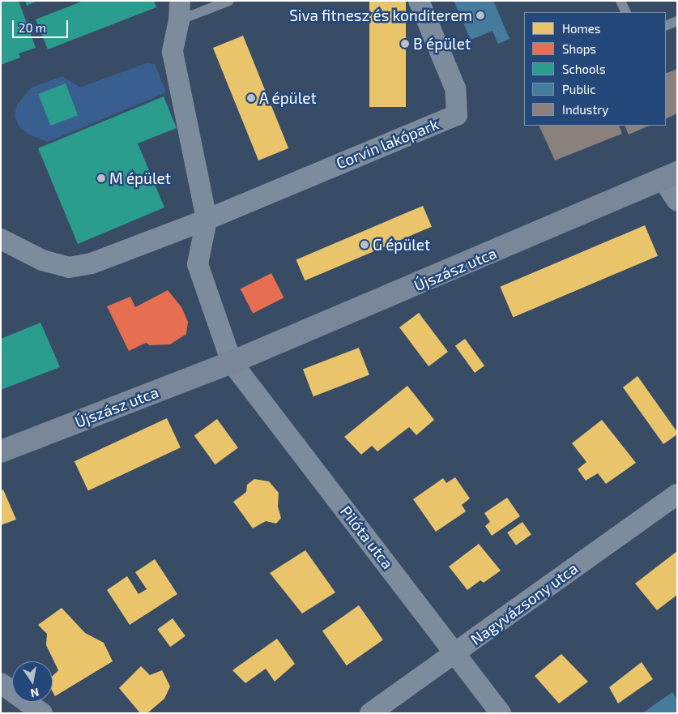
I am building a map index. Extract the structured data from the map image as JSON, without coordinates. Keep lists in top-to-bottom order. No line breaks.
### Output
{"streets":{"street":["Corvin lakópark","Újszász utca","Pilóta utca","Nagyvázsony utca"]},"crossings":[["Újszász utca","Pilóta utca"],["Pilóta utca","Nagyvázsony utca"]],"places":["Siva fitnesz és konditerem","B épület","A épület","M épület","G épület"],"legend":["Homes","Shops","Schools","Public","Industry"],"scale_bar":"20 m","north":"bottom"}
